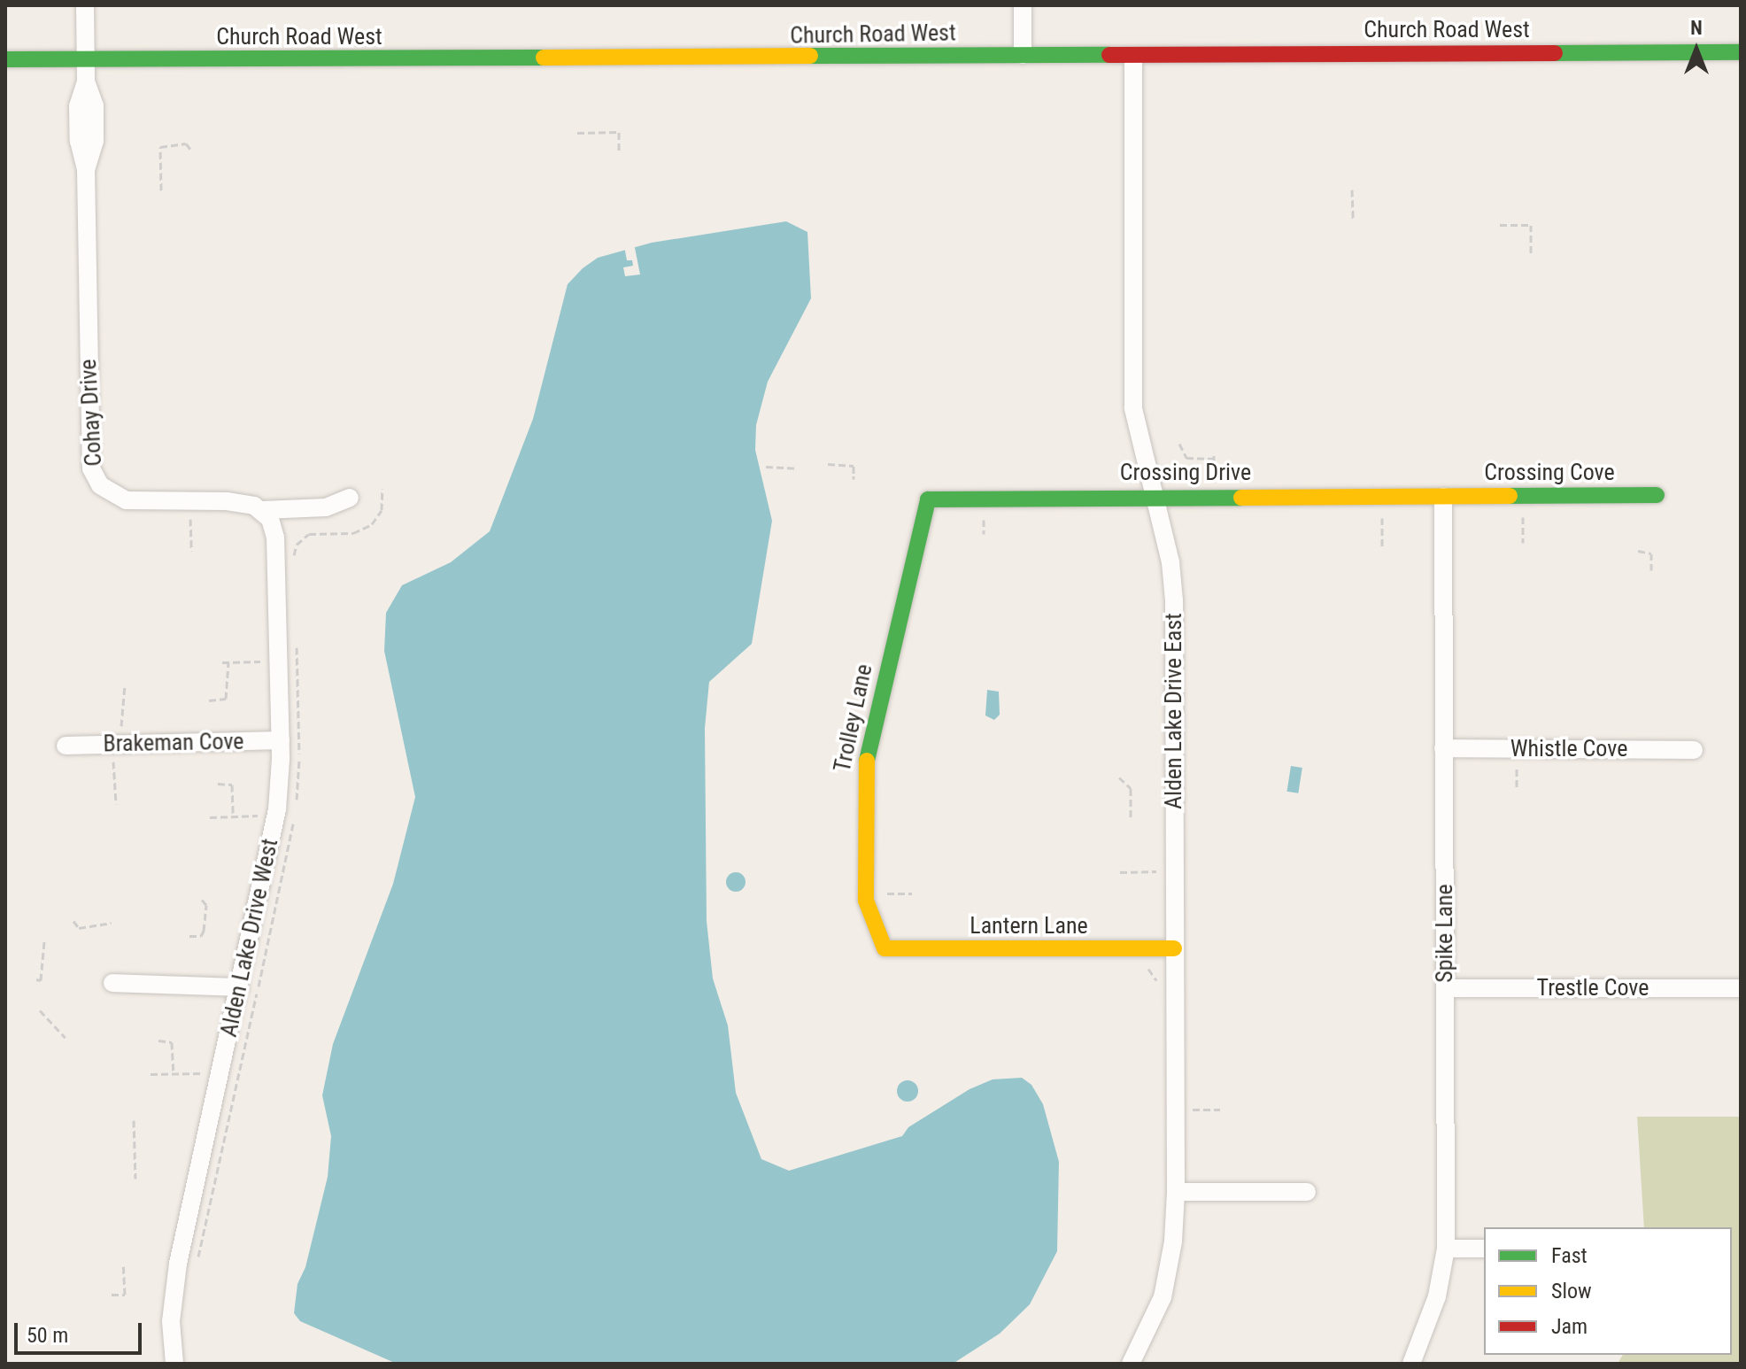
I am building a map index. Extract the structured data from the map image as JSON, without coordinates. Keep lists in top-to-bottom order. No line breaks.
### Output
{"streets":{"street":["Church Road West","Cohay Drive","Crossing Drive","Crossing Cove","Alden Lake Drive East","Trolley Lane","Brakeman Cove","Whistle Cove","Lantern Lane","Spike Lane","Alden Lake Drive West","Trestle Cove"]},"crossings":[["Church Road West","Cohay Drive"],["Church Road West","Alden Lake Drive East"],["Cohay Drive","Alden Lake Drive West"],["Crossing Drive","Crossing Cove"],["Crossing Drive","Alden Lake Drive East"],["Crossing Drive","Trolley Lane"],["Crossing Drive","Spike Lane"],["Crossing Cove","Spike Lane"],["Alden Lake Drive East","Lantern Lane"],["Trolley Lane","Lantern Lane"],["Brakeman Cove","Alden Lake Drive West"],["Whistle Cove","Spike Lane"],["Spike Lane","Trestle Cove"]],"legend":["Fast","Slow","Jam"],"scale_bar":"50 m","north":"top"}
